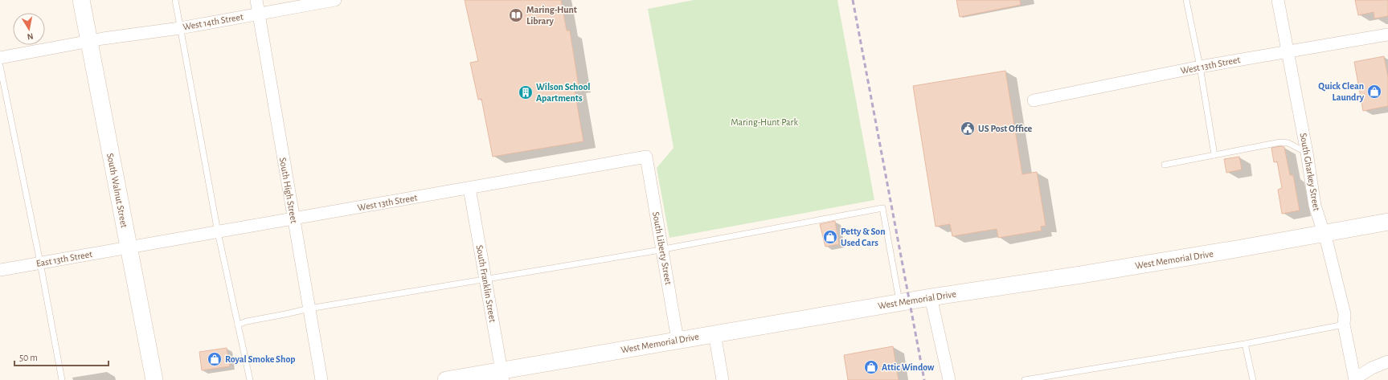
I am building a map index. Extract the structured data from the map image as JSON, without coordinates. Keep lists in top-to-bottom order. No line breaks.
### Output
{"streets":{"main road":["South Walnut Street","West Memorial Drive"],"street":["West 14th Street","West 13th Street","South Gharkey Street","South High Street","South Liberty Street","East 13th Street","South Franklin Street"]},"crossings":[["West 14th Street","South Walnut Street"],["West 14th Street","South High Street"],["West 13th Street","South Gharkey Street"],["West 13th Street","South Walnut Street"],["West 13th Street","South High Street"],["West 13th Street","South Liberty Street"],["West 13th Street","East 13th Street"],["West 13th Street","South Franklin Street"],["South Gharkey Street","West Memorial Drive"],["South Walnut Street","East 13th Street"],["South Liberty Street","West Memorial Drive"],["West Memorial Drive","South Franklin Street"]],"parks":["Maring-Hunt Park"],"places":{"library":["Maring-Hunt Library"],"shop":["Quick Clean Laundry","Petty & Son Used Cars","Royal Smoke Shop","Attic Window"],"building":["Wilson School Apartments"],"public building":["US Post Office"]},"scale_bar":"50 m","north":"bottom"}
